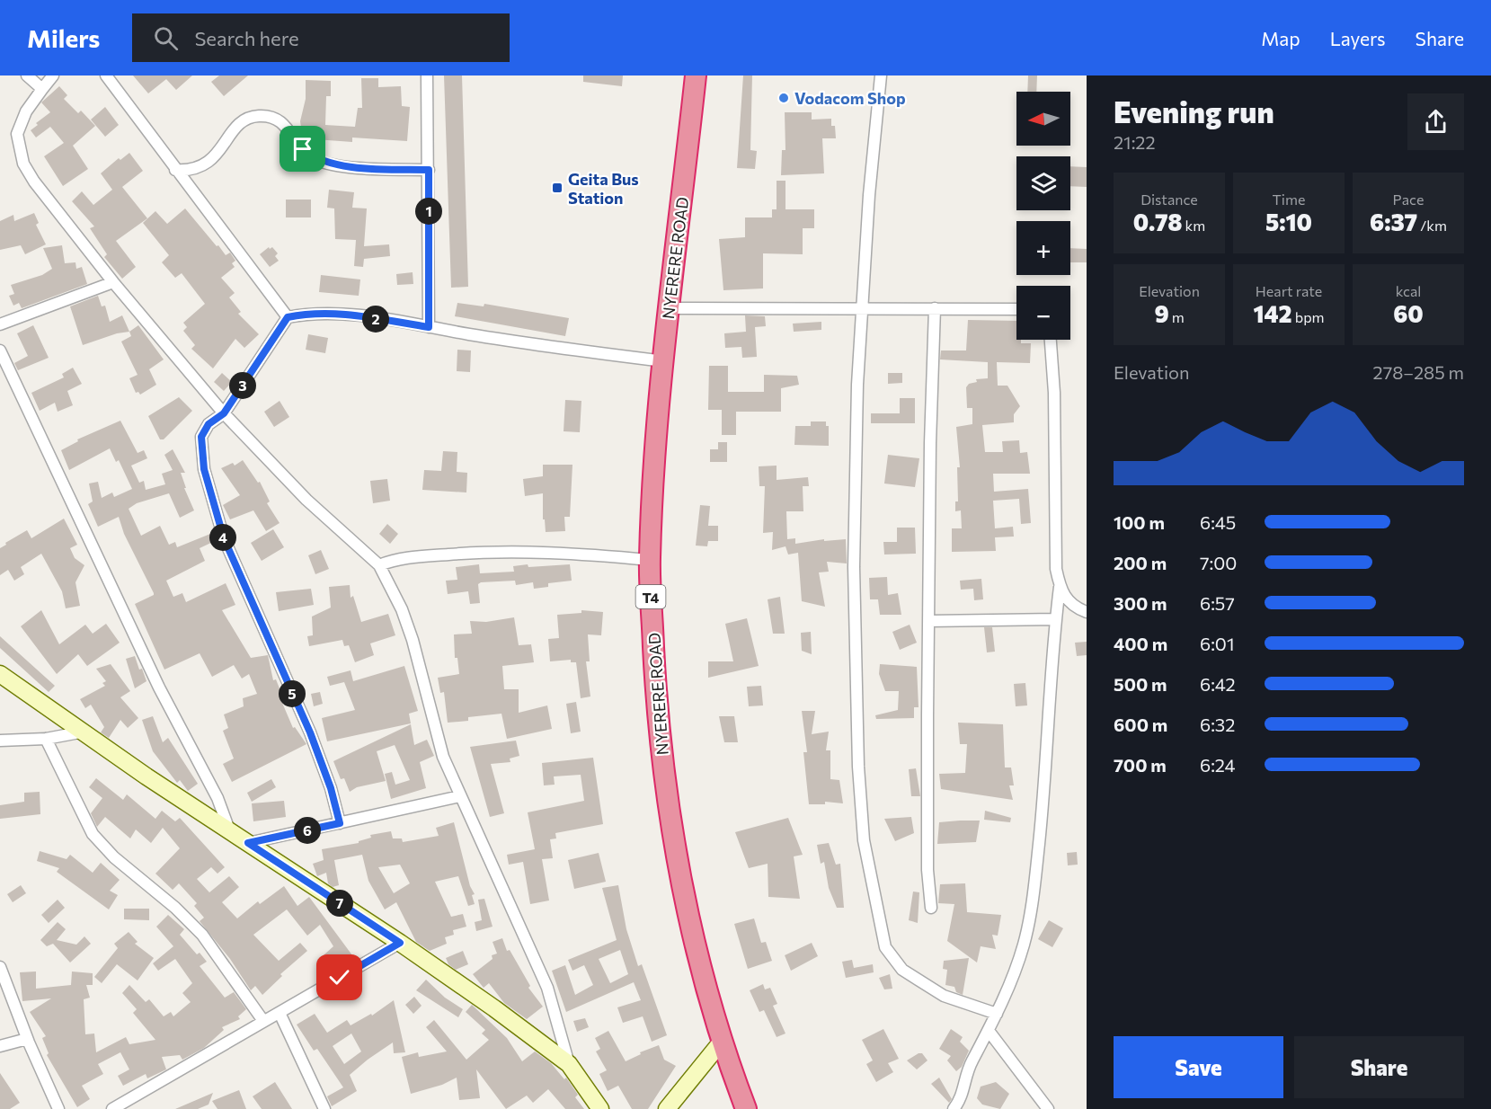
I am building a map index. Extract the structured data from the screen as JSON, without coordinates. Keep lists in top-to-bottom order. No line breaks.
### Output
{"streets":{"highway":["NYERERE ROAD","T4"]},"places":{"other":["Vodacom Shop"],"transit":["Geita Bus Station"]},"north":"left","page":{"header":"Milers","search":"Search here","nav":["Map","Layers","Share"],"heading":["Evening run","21:22"],"map_buttons":["+","−"],"stats":[["Distance","0.78 km"],["Time","5:10"],["Pace","6:37 /km"],["Elevation","9 m"],["Heart rate","142 bpm"],["kcal","60"]],"pins":["1","2","3","4","5","6","7"],"chart":["Elevation","278–285 m"],"list":[{"name":"100 m","note":"6:45"},{"name":"200 m","note":"7:00"},{"name":"300 m","note":"6:57"},{"name":"400 m","note":"6:01"},{"name":"500 m","note":"6:42"},{"name":"600 m","note":"6:32"},{"name":"700 m","note":"6:24"}],"buttons":["Save","Share"]}}
